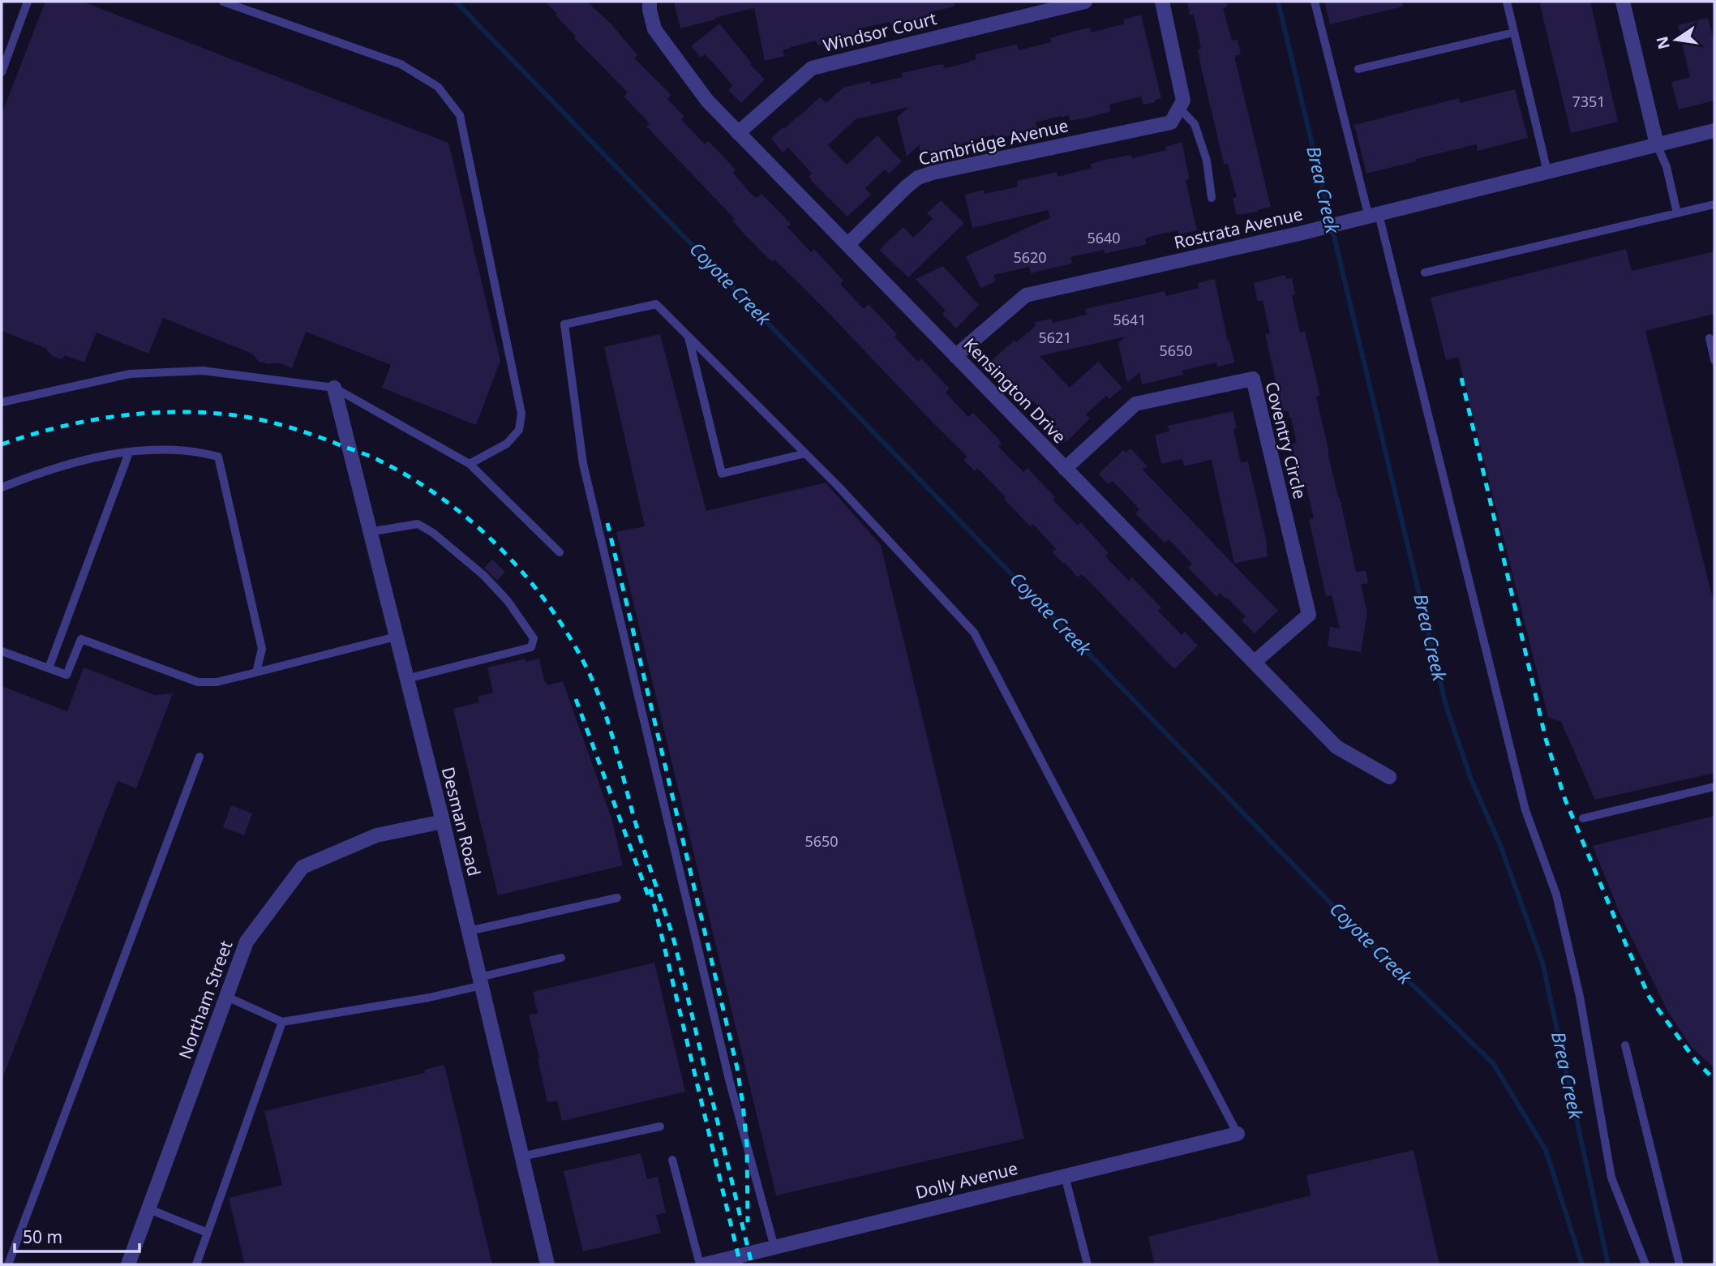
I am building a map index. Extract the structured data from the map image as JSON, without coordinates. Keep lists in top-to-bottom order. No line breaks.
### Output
{"streets":{"street":["Windsor Court","Cambridge Avenue","Rostrata Avenue","Kensington Drive","Coventry Circle","Desman Road","Northam Street","Dolly Avenue"]},"crossings":[["Windsor Court","Kensington Drive"],["Cambridge Avenue","Kensington Drive"],["Rostrata Avenue","Kensington Drive"],["Kensington Drive","Coventry Circle"],["Desman Road","Northam Street"]],"water":["Brea Creek","Coyote Creek"],"house_numbers":["7351","5640","5620","5641","5621","5650","5650"],"scale_bar":"50 m","north":"left"}
